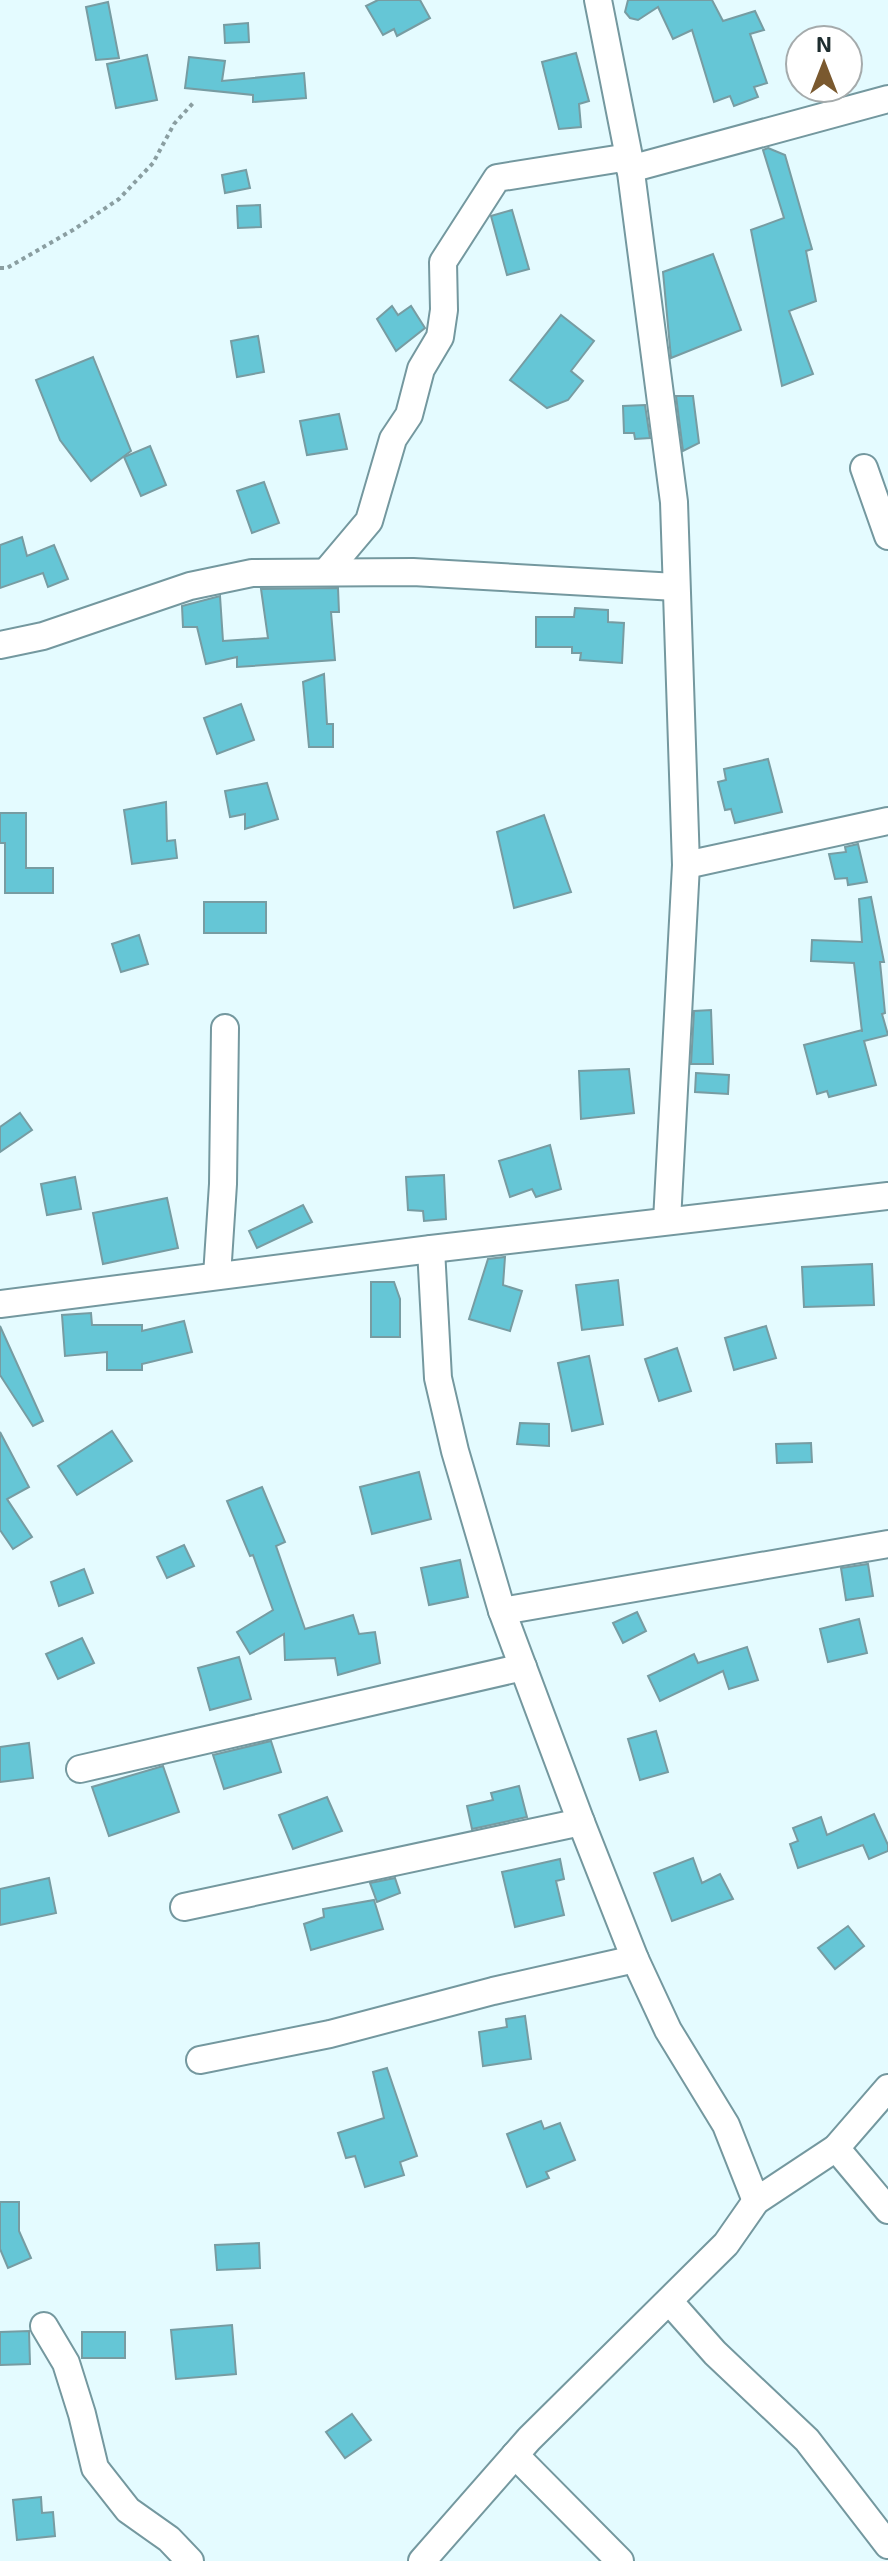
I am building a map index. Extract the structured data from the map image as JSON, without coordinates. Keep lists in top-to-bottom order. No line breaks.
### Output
{"north":"top"}
